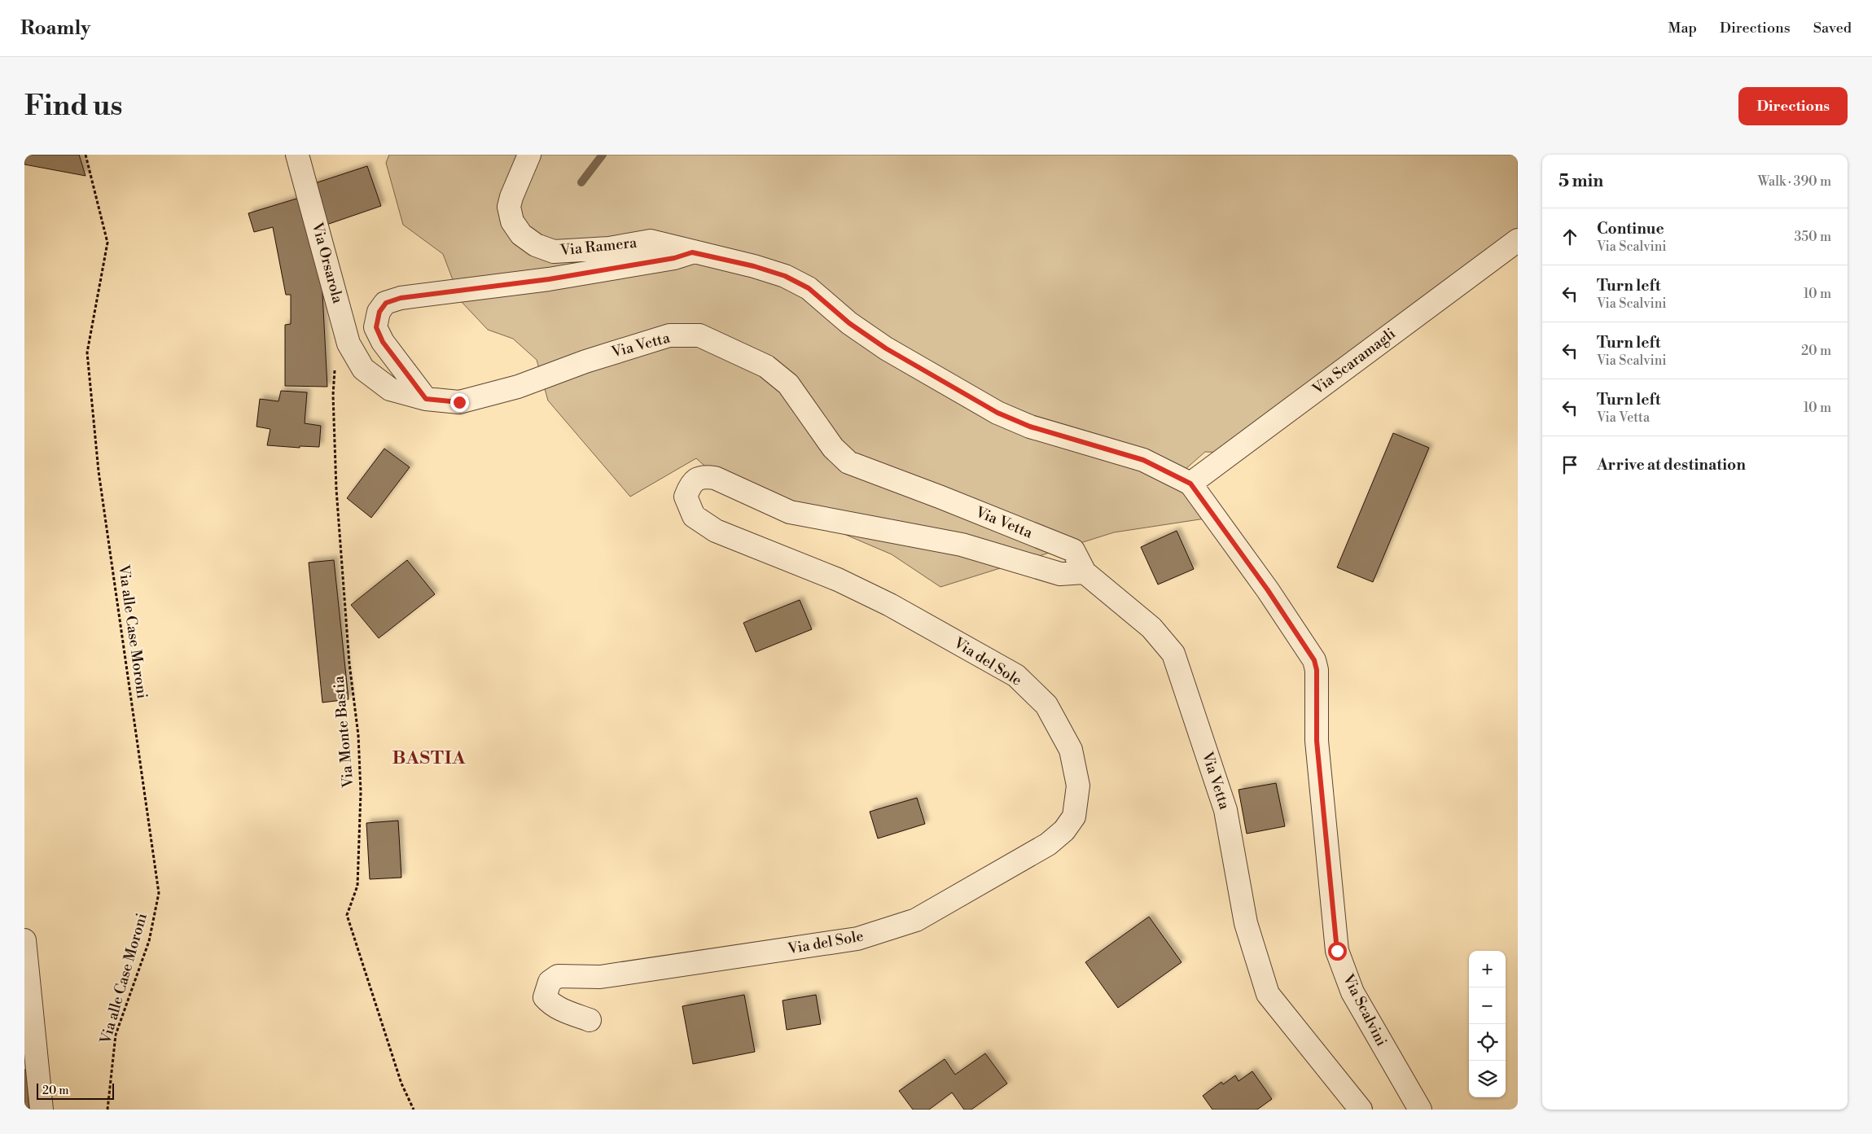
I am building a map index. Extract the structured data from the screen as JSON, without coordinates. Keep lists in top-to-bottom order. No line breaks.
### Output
{"streets":{"street":["Via Ramera","Via Orsarola","Via Vetta","Via Scaramagli","Via del Sole","Via Scalvini"],"path":["Via alle Case Moroni","Via Monte Bastia"]},"crossings":[["Via Ramera","Via Scalvini"],["Via Orsarola","Via Vetta"],["Via Orsarola","Via Monte Bastia"],["Via Vetta","Via del Sole"],["Via Vetta","Via Scalvini"],["Via Scaramagli","Via Scalvini"]],"districts":["BASTIA"],"scale_bar":"20 m","page":{"header":"Roamly","nav":["Map","Directions","Saved"],"buttons":"Directions","title":"Find us","heading":["5 min","Walk · 390 m"],"list":[["Continue","Via Scalvini","350 m"],["Turn left","Via Scalvini","10 m"],["Turn left","Via Scalvini","20 m"],["Turn left","Via Vetta","10 m"],"Arrive at destination"],"map_buttons":["+","−"],"scale":"20 m"}}
